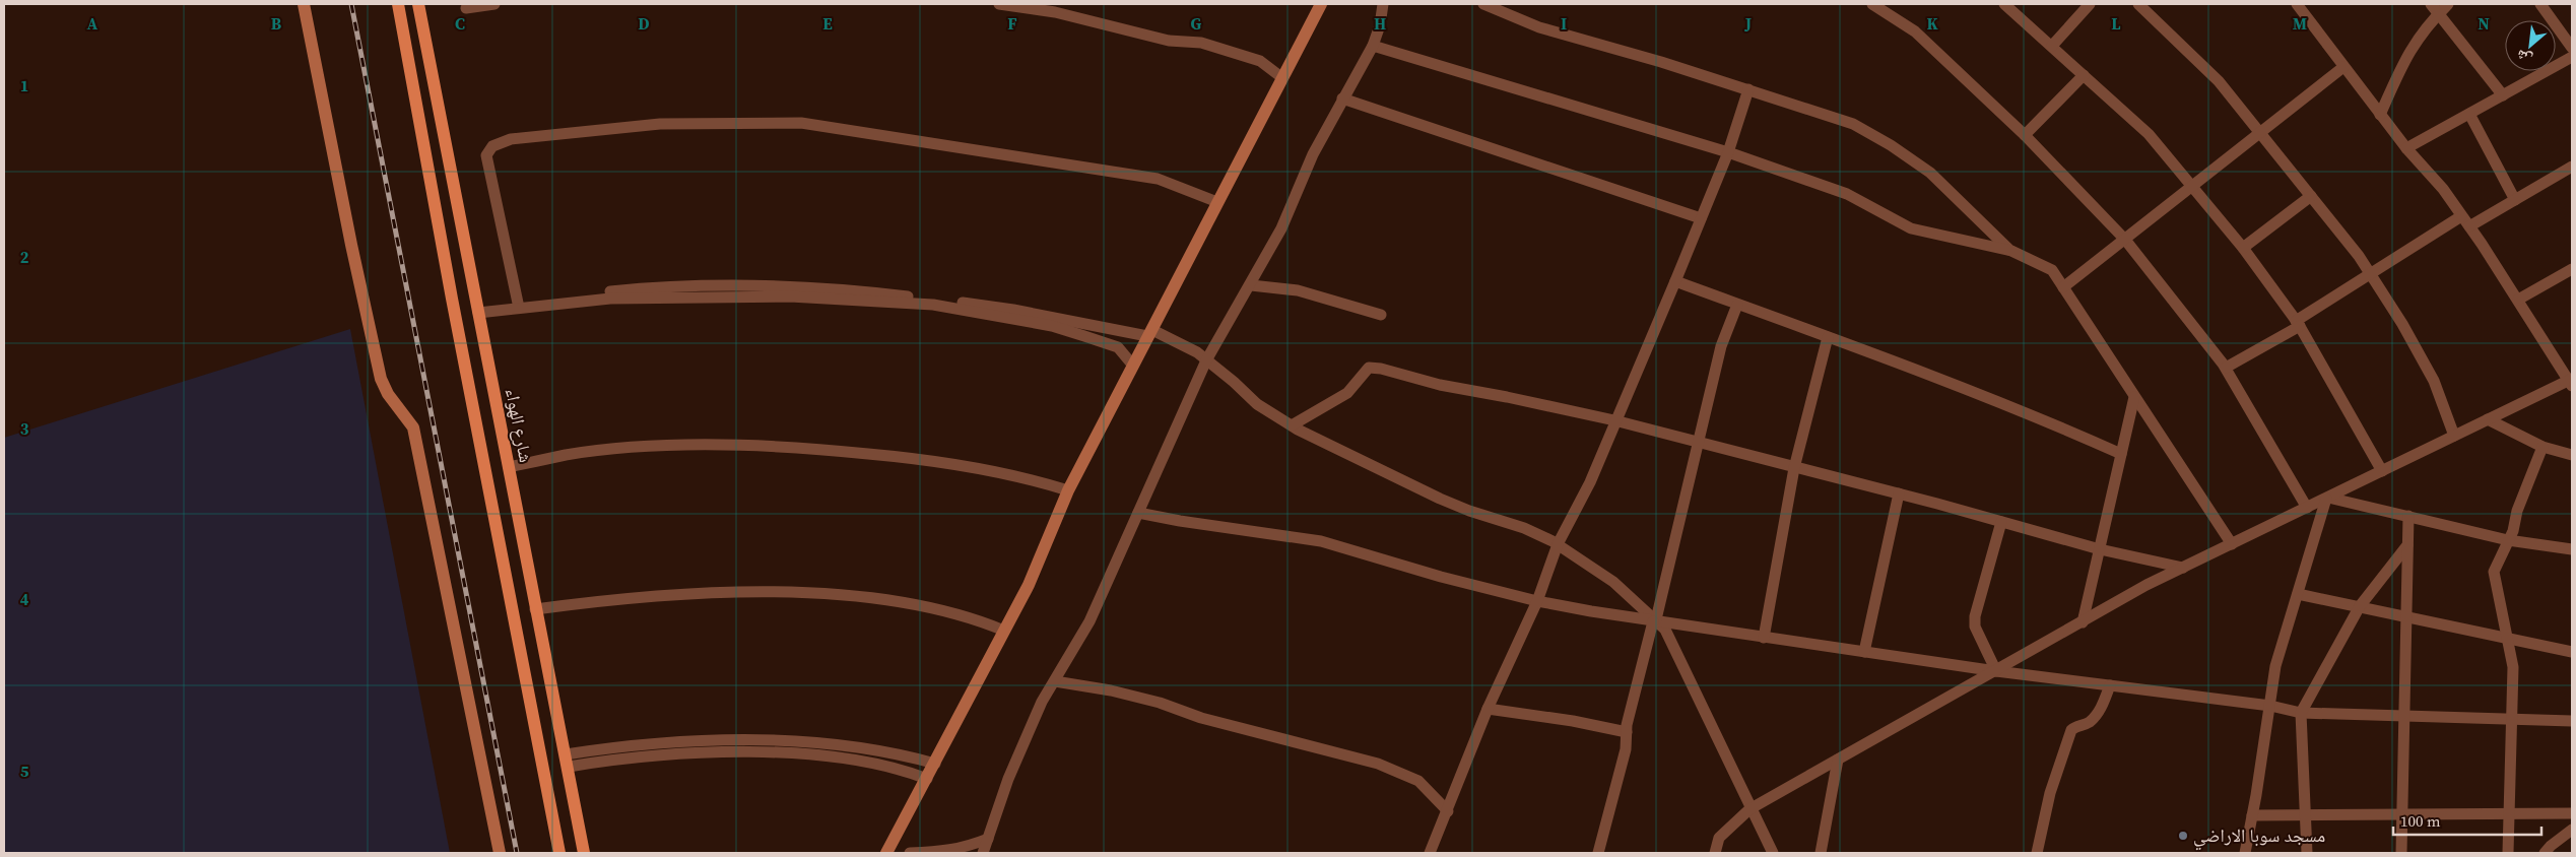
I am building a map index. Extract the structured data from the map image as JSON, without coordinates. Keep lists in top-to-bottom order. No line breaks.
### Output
{"streets":{"main road":["شارع الهواء"]},"places":["مسجد سوبا الاراضي"],"scale_bar":"100 m","north":"bottom left","grid":{"columns":["A","B","C","D","E","F","G","H","I","J","K","L","M","N"],"rows":["1","2","3","4","5"]}}
